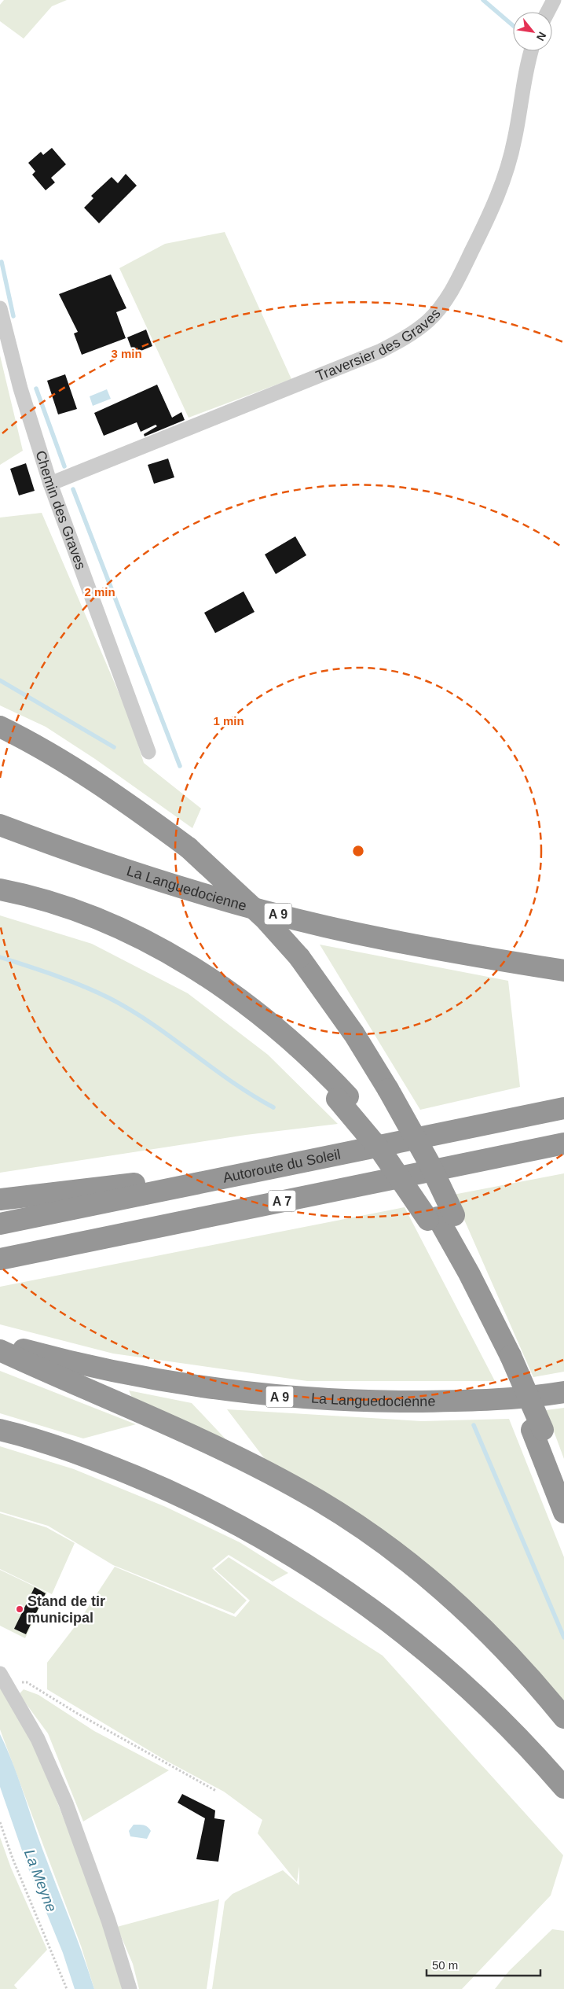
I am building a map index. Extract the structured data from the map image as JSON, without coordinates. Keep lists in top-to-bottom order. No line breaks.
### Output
{"streets":{"highway":["La Languedocienne","A 9","Autoroute du Soleil","A 7"],"street":["Traversier des Graves","Chemin des Graves"]},"crossings":[["Traversier des Graves","Chemin des Graves"]],"water":["La Meyne"],"places":["Stand de tir municipal"],"scale_bar":"50 m","north":"bottom right","rings":["3 min","2 min","1 min"]}
